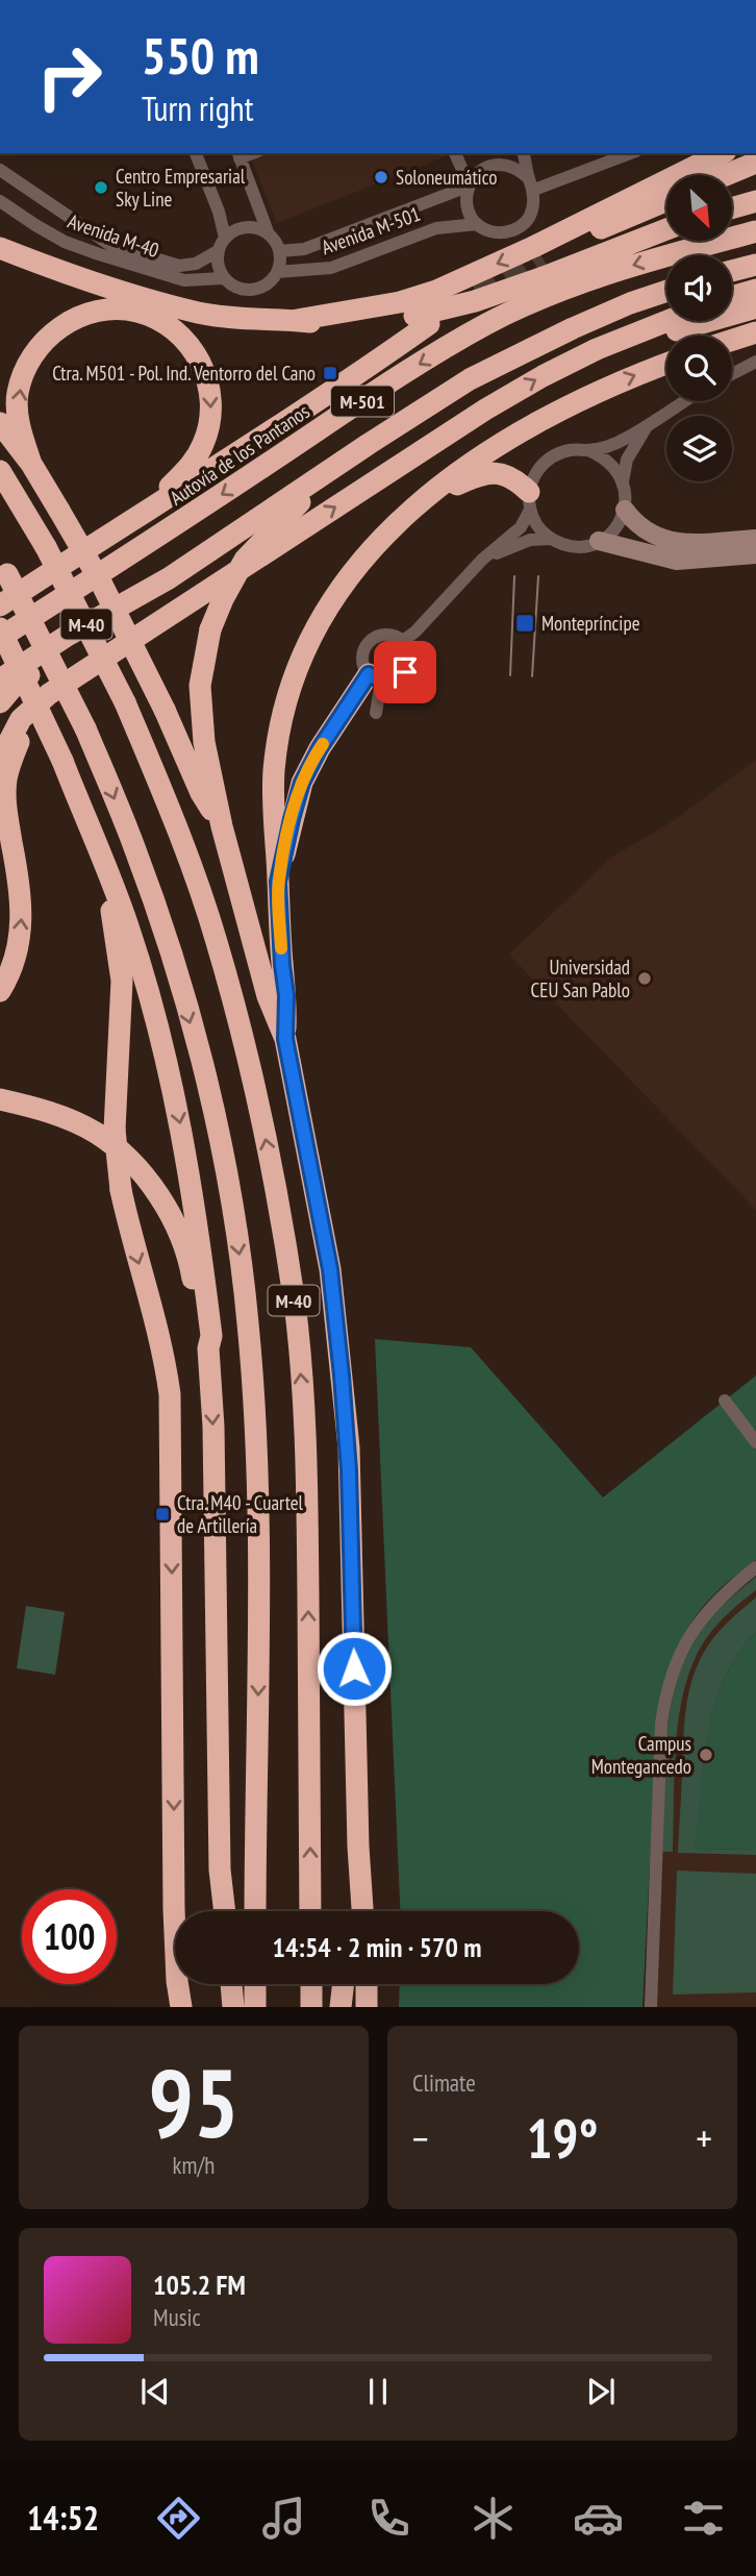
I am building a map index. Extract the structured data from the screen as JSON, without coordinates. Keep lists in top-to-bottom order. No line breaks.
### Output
{"streets":{"highway":["M-501","Autovía de los Pantanos","M-40"],"street":["Avenida M-501","Avenida M-40"]},"crossings":[["Avenida M-501","Avenida M-40"]],"places":{"other":["Soloneumático","Centro Empresarial Sky Line","Universidad CEU San Pablo","Campus Montegancedo"],"transit":["Ctra. M501 - Pol. Ind. Ventorro del Cano","Montepríncipe","Ctra. M40 - Cuartel de Artillería"]},"north":"bottom right","page":{"turn":["550 m","Turn right"],"limit":"100","trip":"14:54 · 2 min · 570 m","tile":[["95","km/h"],"Climate"],"heat":["−","19°","+"],"song":["105.2 FM","Music"],"tabs":"14:52"}}
